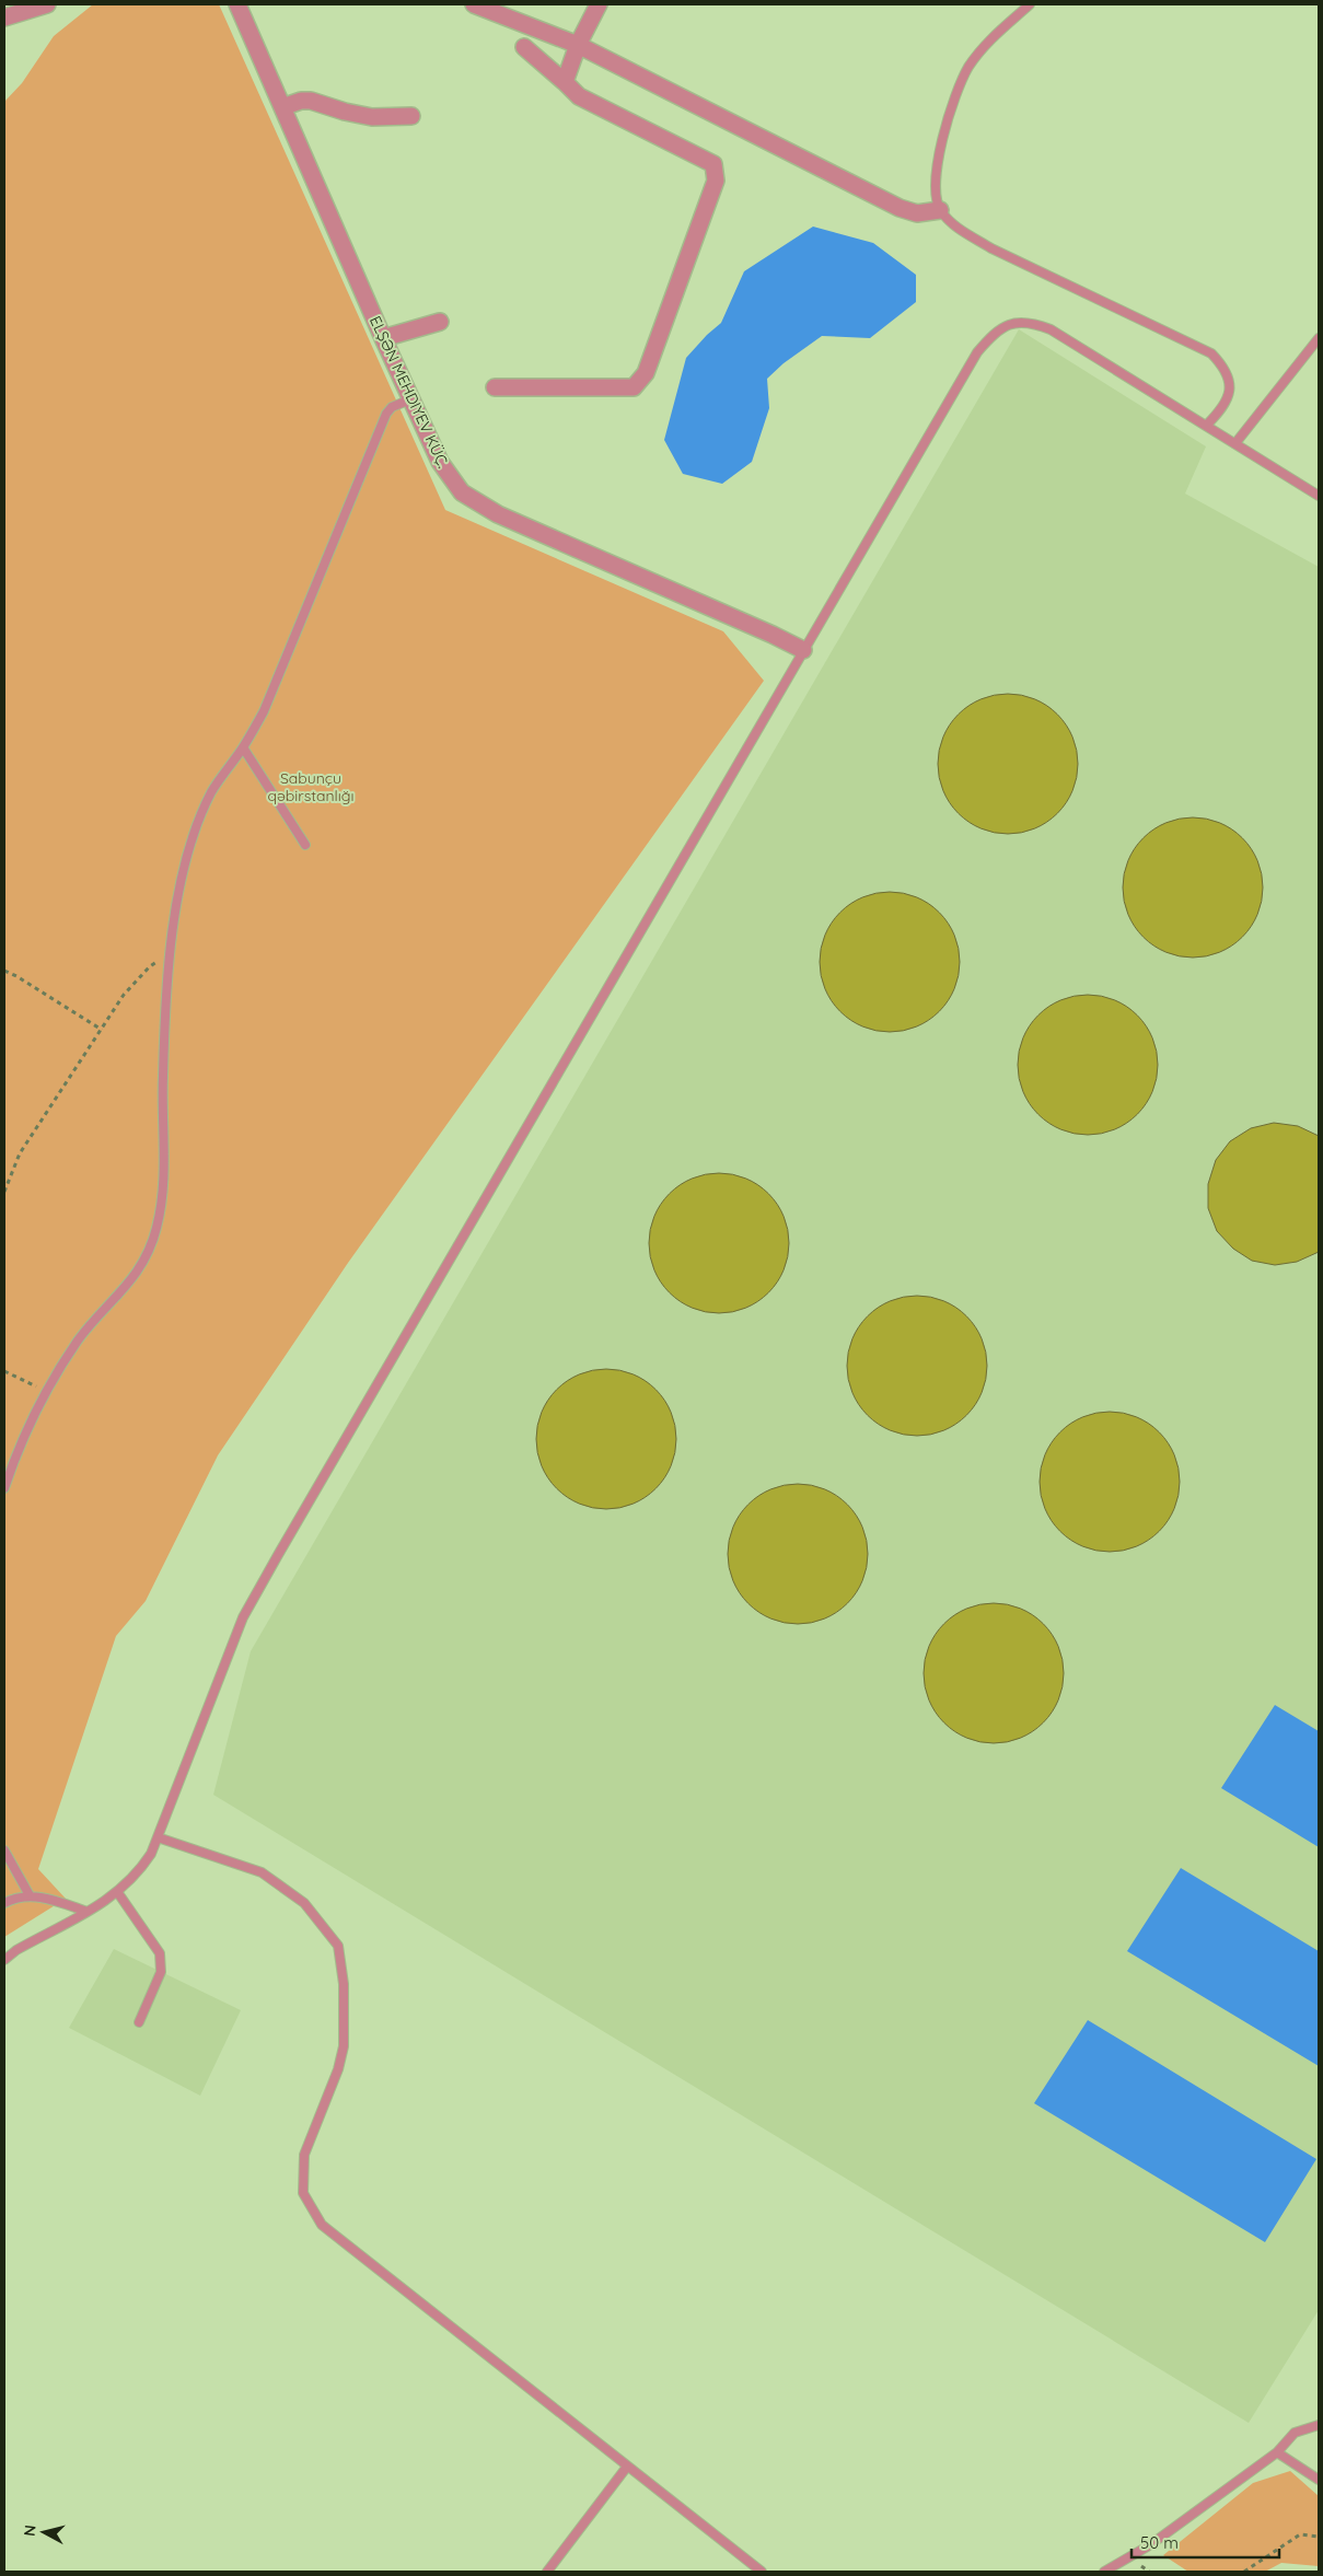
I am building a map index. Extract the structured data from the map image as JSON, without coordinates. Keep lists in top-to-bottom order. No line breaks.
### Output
{"streets":{"street":["ELŞƏN MEHDIYEV KÜÇ."]},"parks":["Sabunçu qəbirstanlığı"],"scale_bar":"50 m","north":"left"}
